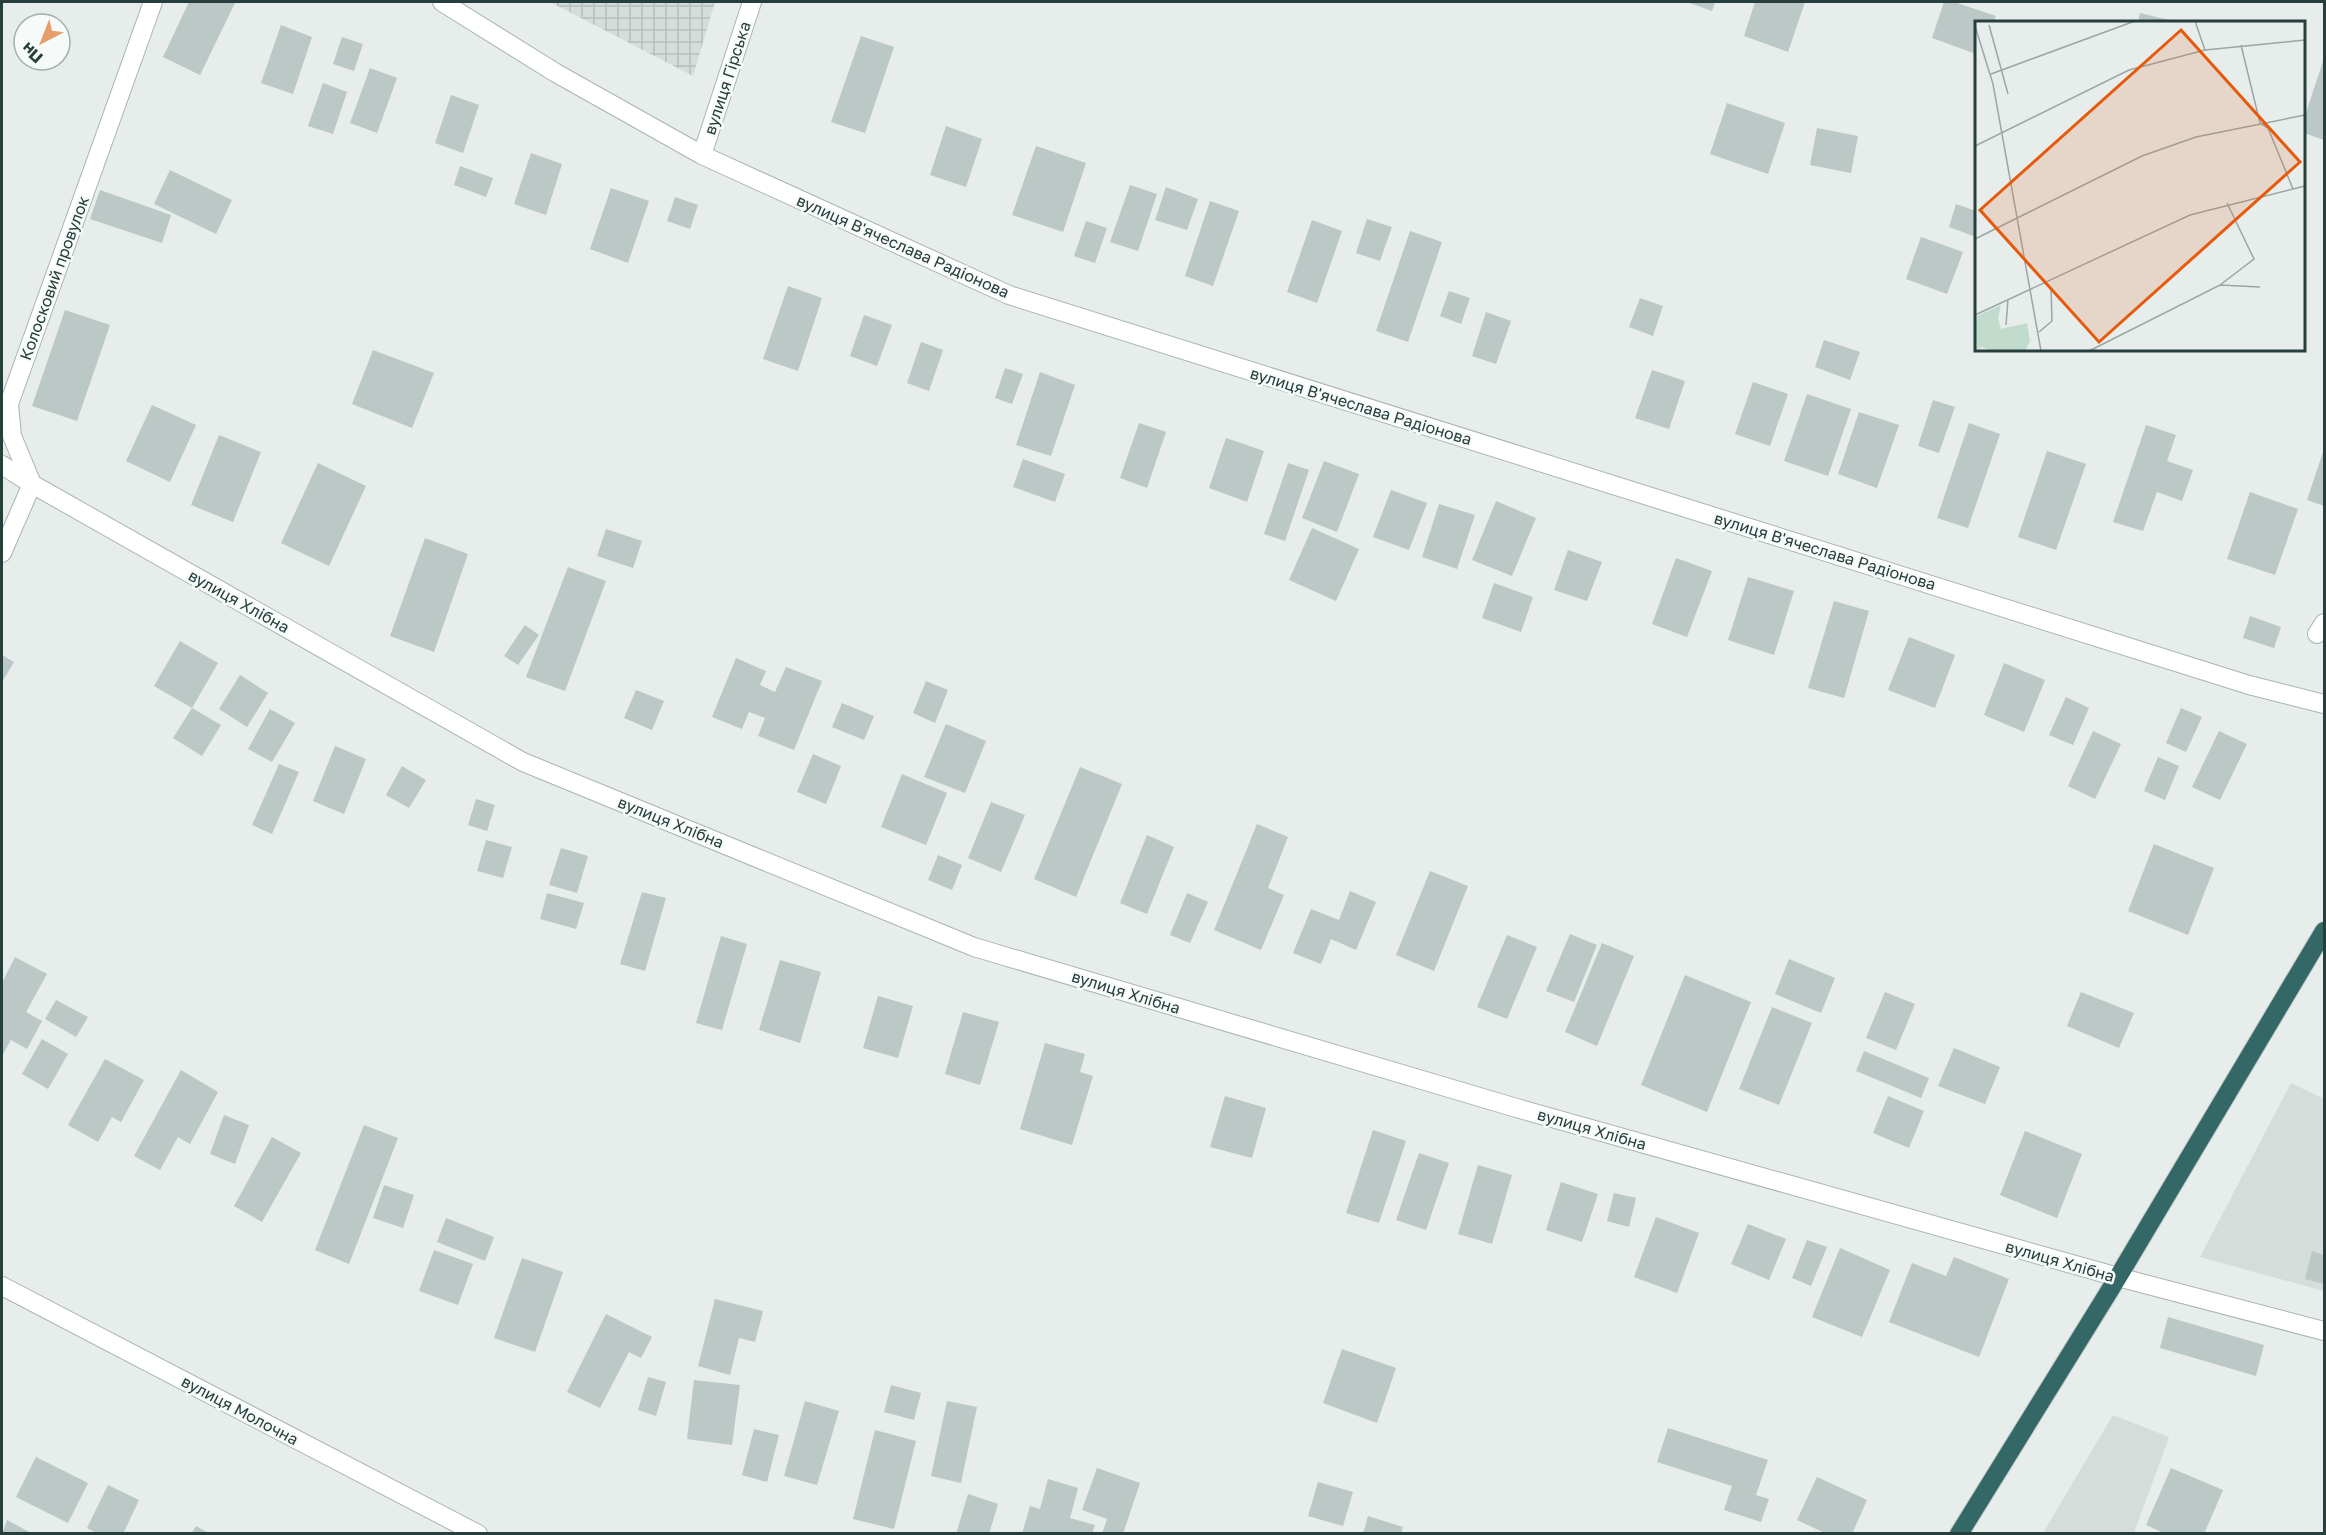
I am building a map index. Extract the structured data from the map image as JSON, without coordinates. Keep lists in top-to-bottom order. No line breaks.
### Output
{"streets":{"street":["вулиця Гірська","вулиця В'ячеслава Радіонова","Колосковий провулок","вулиця Хлібна","вулиця Молочна"]},"crossings":[["вулиця Гірська","вулиця В'ячеслава Радіонова"],["Колосковий провулок","вулиця Хлібна"]],"north":"bottom left"}
